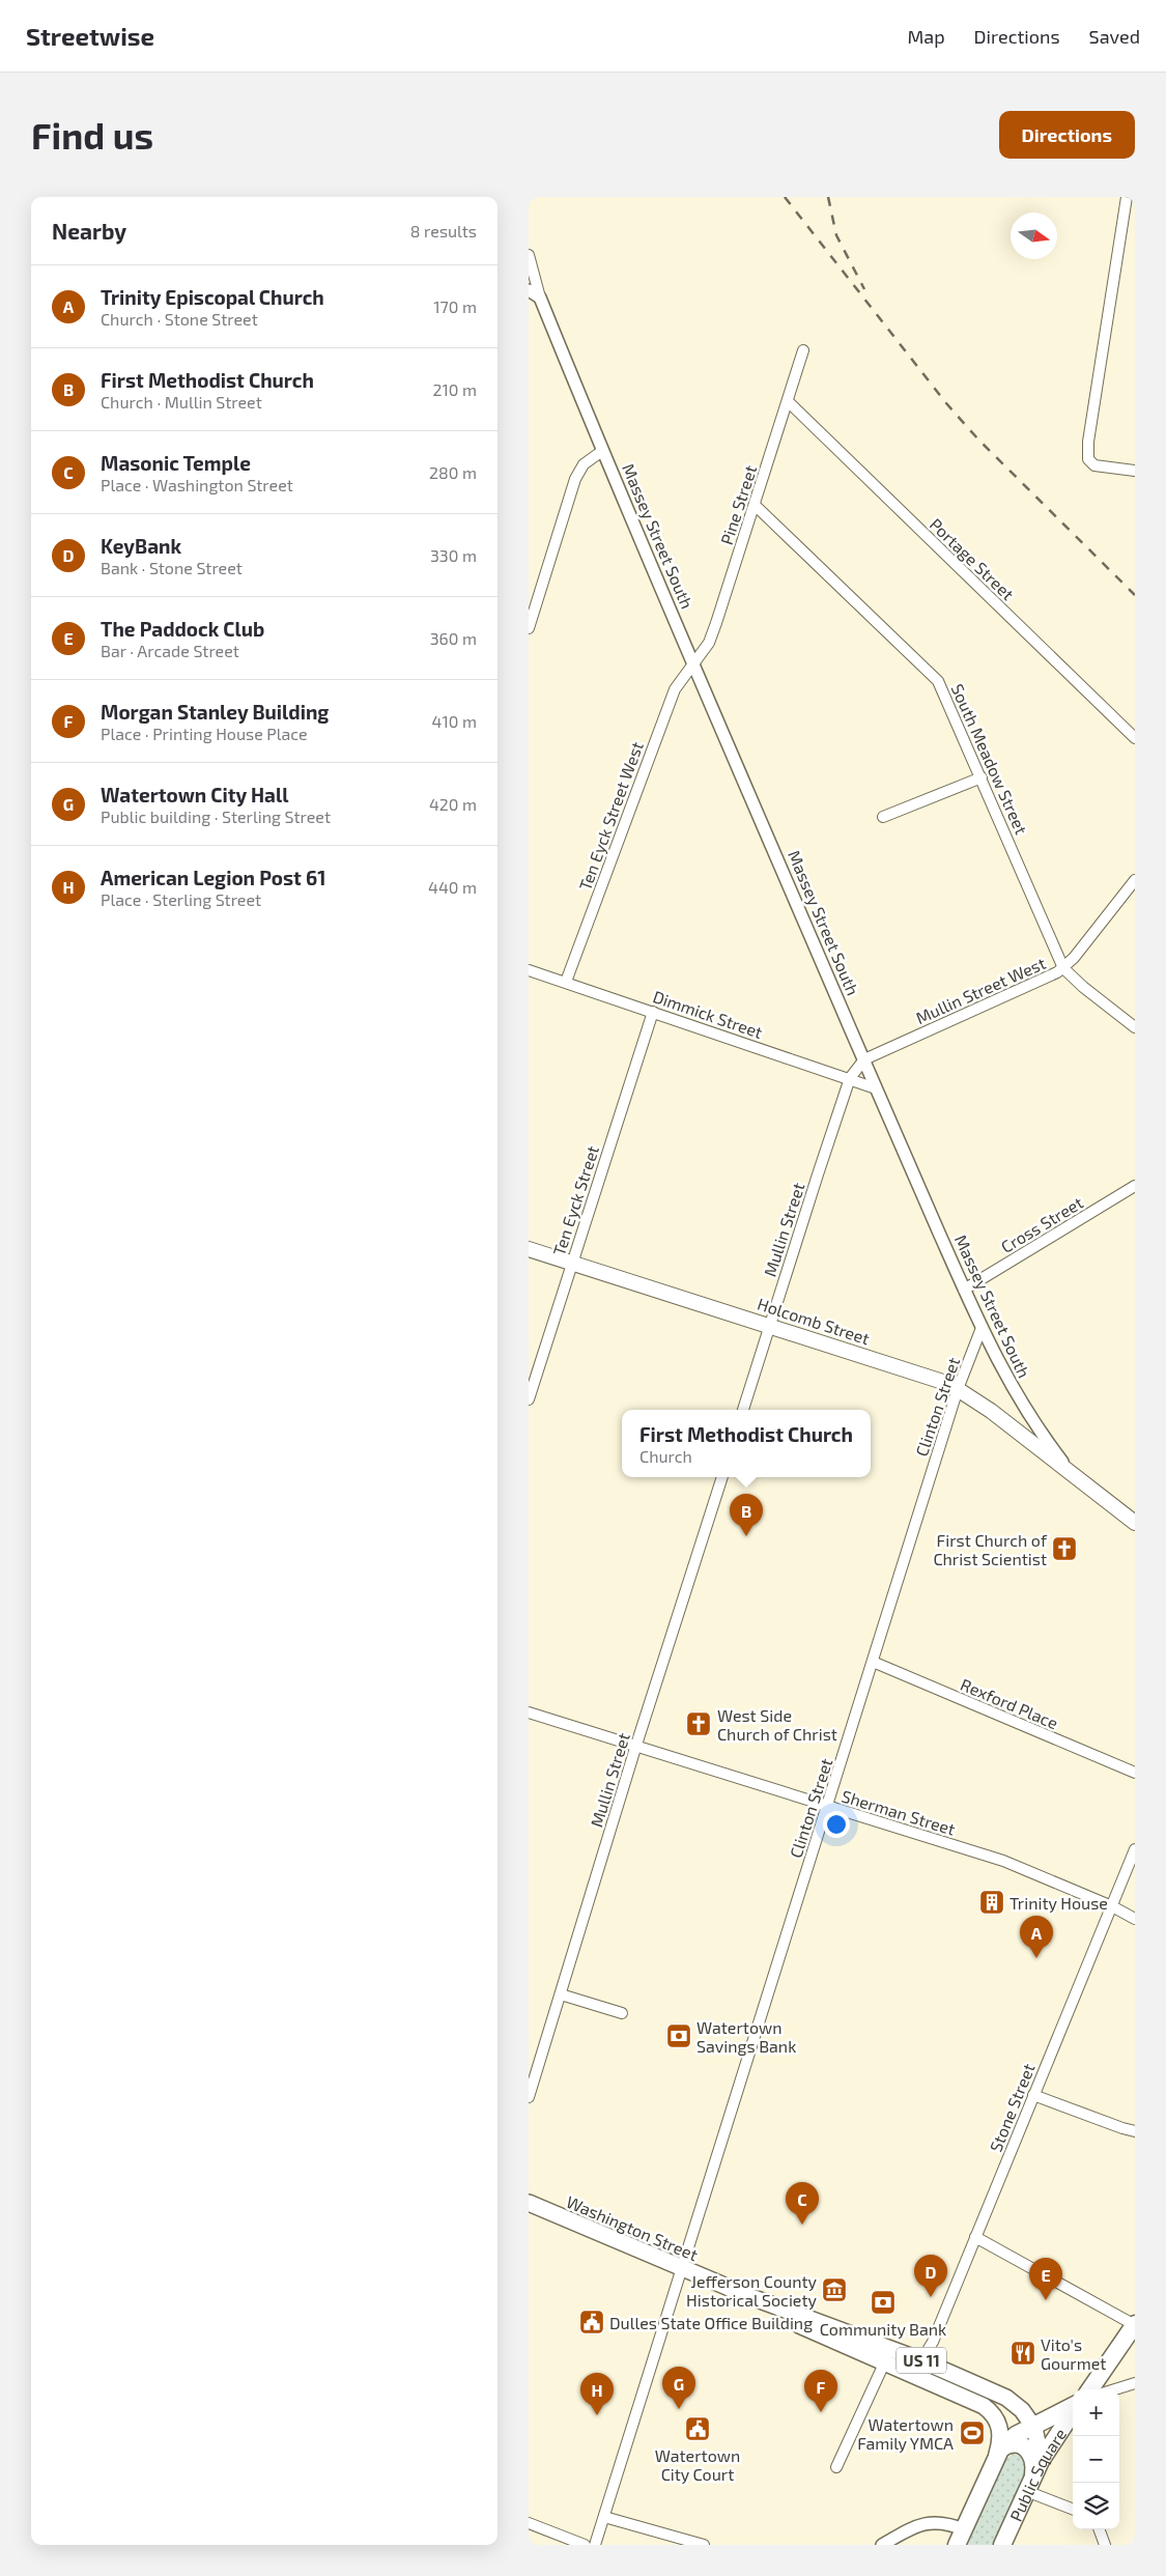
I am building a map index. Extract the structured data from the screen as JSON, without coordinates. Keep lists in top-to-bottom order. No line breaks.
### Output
{"streets":{"highway":["Public Square"],"main road":["Massey Street South","Holcomb Street","Washington Street","US 11"],"street":["Pine Street","Portage Street","South Meadow Street","Ten Eyck Street West","Mullin Street West","Dimmick Street","Ten Eyck Street","Cross Street","Mullin Street","Clinton Street","Rexford Place","Sherman Street","Stone Street"]},"crossings":[["Pine Street","Massey Street South"],["Pine Street","Portage Street"],["Pine Street","South Meadow Street"],["Pine Street","Ten Eyck Street West"],["Massey Street South","Ten Eyck Street West"],["Massey Street South","Mullin Street West"],["Massey Street South","Dimmick Street"],["Massey Street South","Cross Street"],["Massey Street South","Mullin Street"],["Massey Street South","Holcomb Street"],["Massey Street South","Clinton Street"],["South Meadow Street","Mullin Street West"],["Ten Eyck Street West","Dimmick Street"],["Mullin Street West","Mullin Street"],["Dimmick Street","Ten Eyck Street"],["Dimmick Street","Mullin Street"],["Ten Eyck Street","Holcomb Street"],["Mullin Street","Holcomb Street"],["Mullin Street","Sherman Street"],["Holcomb Street","Clinton Street"],["Clinton Street","Rexford Place"],["Clinton Street","Sherman Street"],["Clinton Street","Washington Street"],["Sherman Street","Stone Street"],["Stone Street","Washington Street"],["Washington Street","Public Square"]],"places":{"church":["First Church of Christ Scientist","West Side Church of Christ"],"building":["Trinity House"],"bank":["Watertown Savings Bank","Community Bank"],"museum":["Jefferson County Historical Society"],"public building":["Dulles State Office Building","Watertown City Court"],"restaurant":["Vito's Gourmet"],"sports":["Watertown Family YMCA"]},"north":"right","page":{"header":"Streetwise","nav":["Map","Directions","Saved"],"buttons":"Directions","title":"Find us","heading":["Nearby","8 results"],"list":[{"mark":"A","name":"Trinity Episcopal Church","note":"Church · Stone Street","value":"170 m"},{"mark":"B","name":"First Methodist Church","note":"Church · Mullin Street","value":"210 m"},{"mark":"C","name":"Masonic Temple","note":"Place · Washington Street","value":"280 m"},{"mark":"D","name":"KeyBank","note":"Bank · Stone Street","value":"330 m"},{"mark":"E","name":"The Paddock Club","note":"Bar · Arcade Street","value":"360 m"},{"mark":"F","name":"Morgan Stanley Building","note":"Place · Printing House Place","value":"410 m"},{"mark":"G","name":"Watertown City Hall","note":"Public building · Sterling Street","value":"420 m"},{"mark":"H","name":"American Legion Post 61","note":"Place · Sterling Street","value":"440 m"}],"popup":["First Methodist Church","Church"],"pins":["B","A","C","D","E","G","F","H"],"map_buttons":["+","−"]}}
